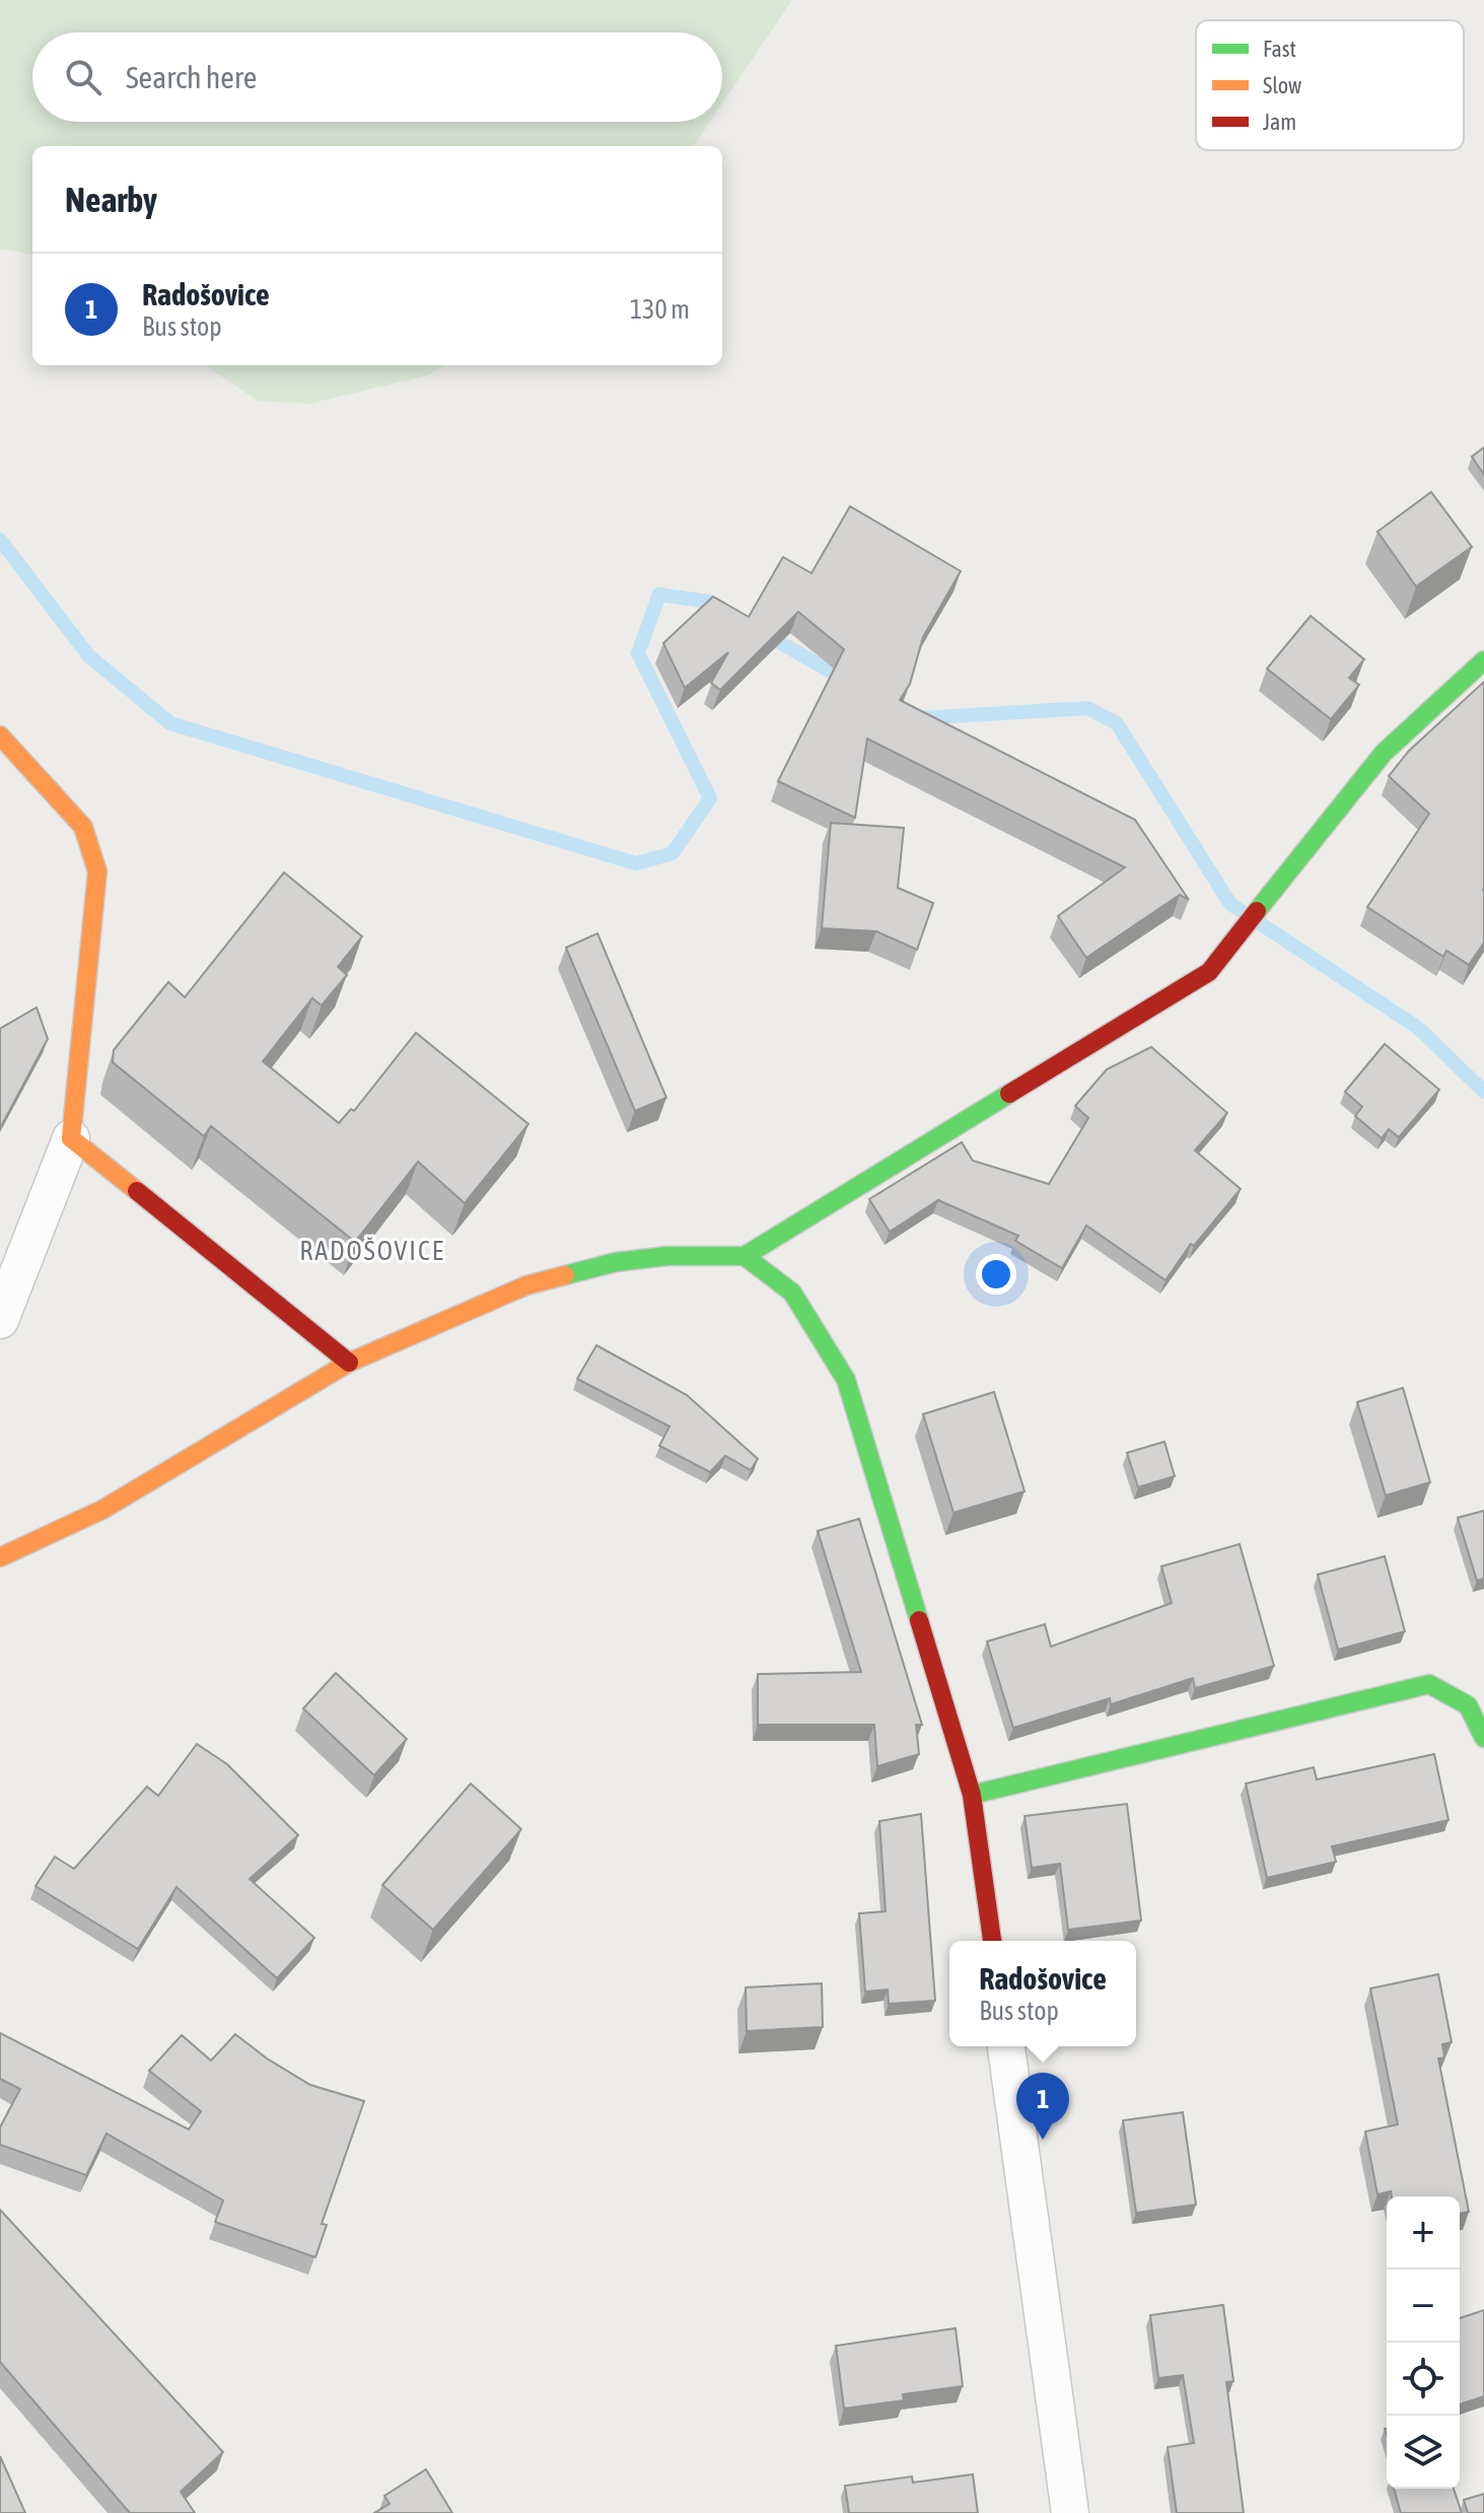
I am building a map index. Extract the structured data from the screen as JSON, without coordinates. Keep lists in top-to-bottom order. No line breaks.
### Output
{"districts":["RADOŠOVICE"],"legend":["Fast","Slow","Jam"],"page":{"search":"Search here","heading":"Nearby","list":[{"mark":"1","name":"Radošovice","note":"Bus stop","value":"130 m"}],"popup":["Radošovice","Bus stop"],"pins":"1","map_buttons":["+","−"]}}
